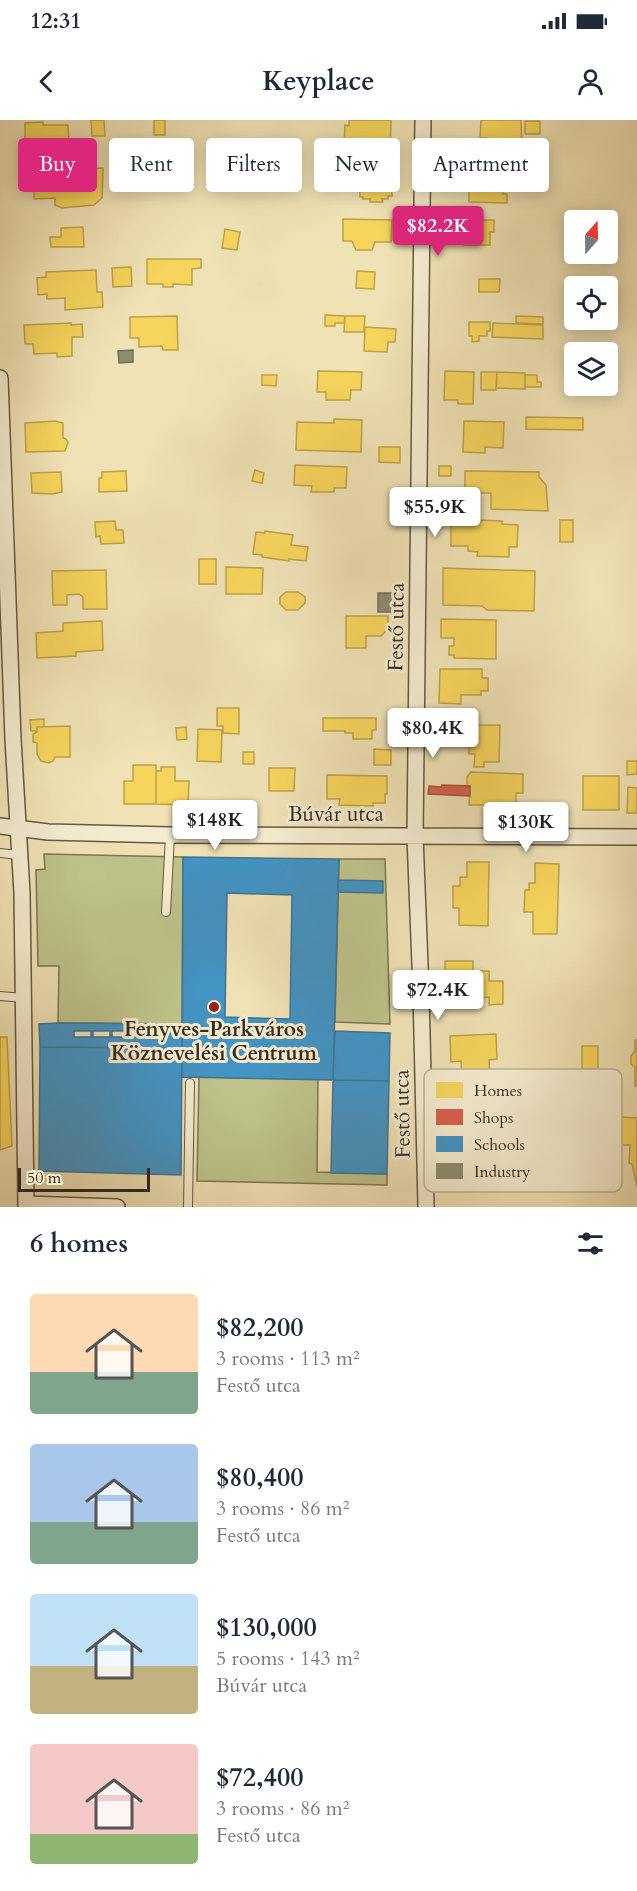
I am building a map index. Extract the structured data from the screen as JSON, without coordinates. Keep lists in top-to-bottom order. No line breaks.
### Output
{"streets":{"street":["Festő utca","Búvár utca"]},"crossings":[["Festő utca","Búvár utca"]],"places":["Fenyves-Parkváros Köznevelési Centrum"],"legend":["Homes","Shops","Schools","Industry"],"scale_bar":"50 m","north":"top","page":{"status":"12:31","header":"Keyplace","chip":["Buy","Rent","Filters","New","Apartment"],"price":["$82.2K","$55.9K","$80.4K","$148K","$130K","$72.4K"],"scale":"50 m","heading":"6 homes","list":[{"name":"$82,200","note":"3 rooms · 113 m² · Festő utca"},{"name":"$80,400","note":"3 rooms · 86 m² · Festő utca"},{"name":"$130,000","note":"5 rooms · 143 m² · Búvár utca"},{"name":"$72,400","note":"3 rooms · 86 m² · Festő utca"}]}}
